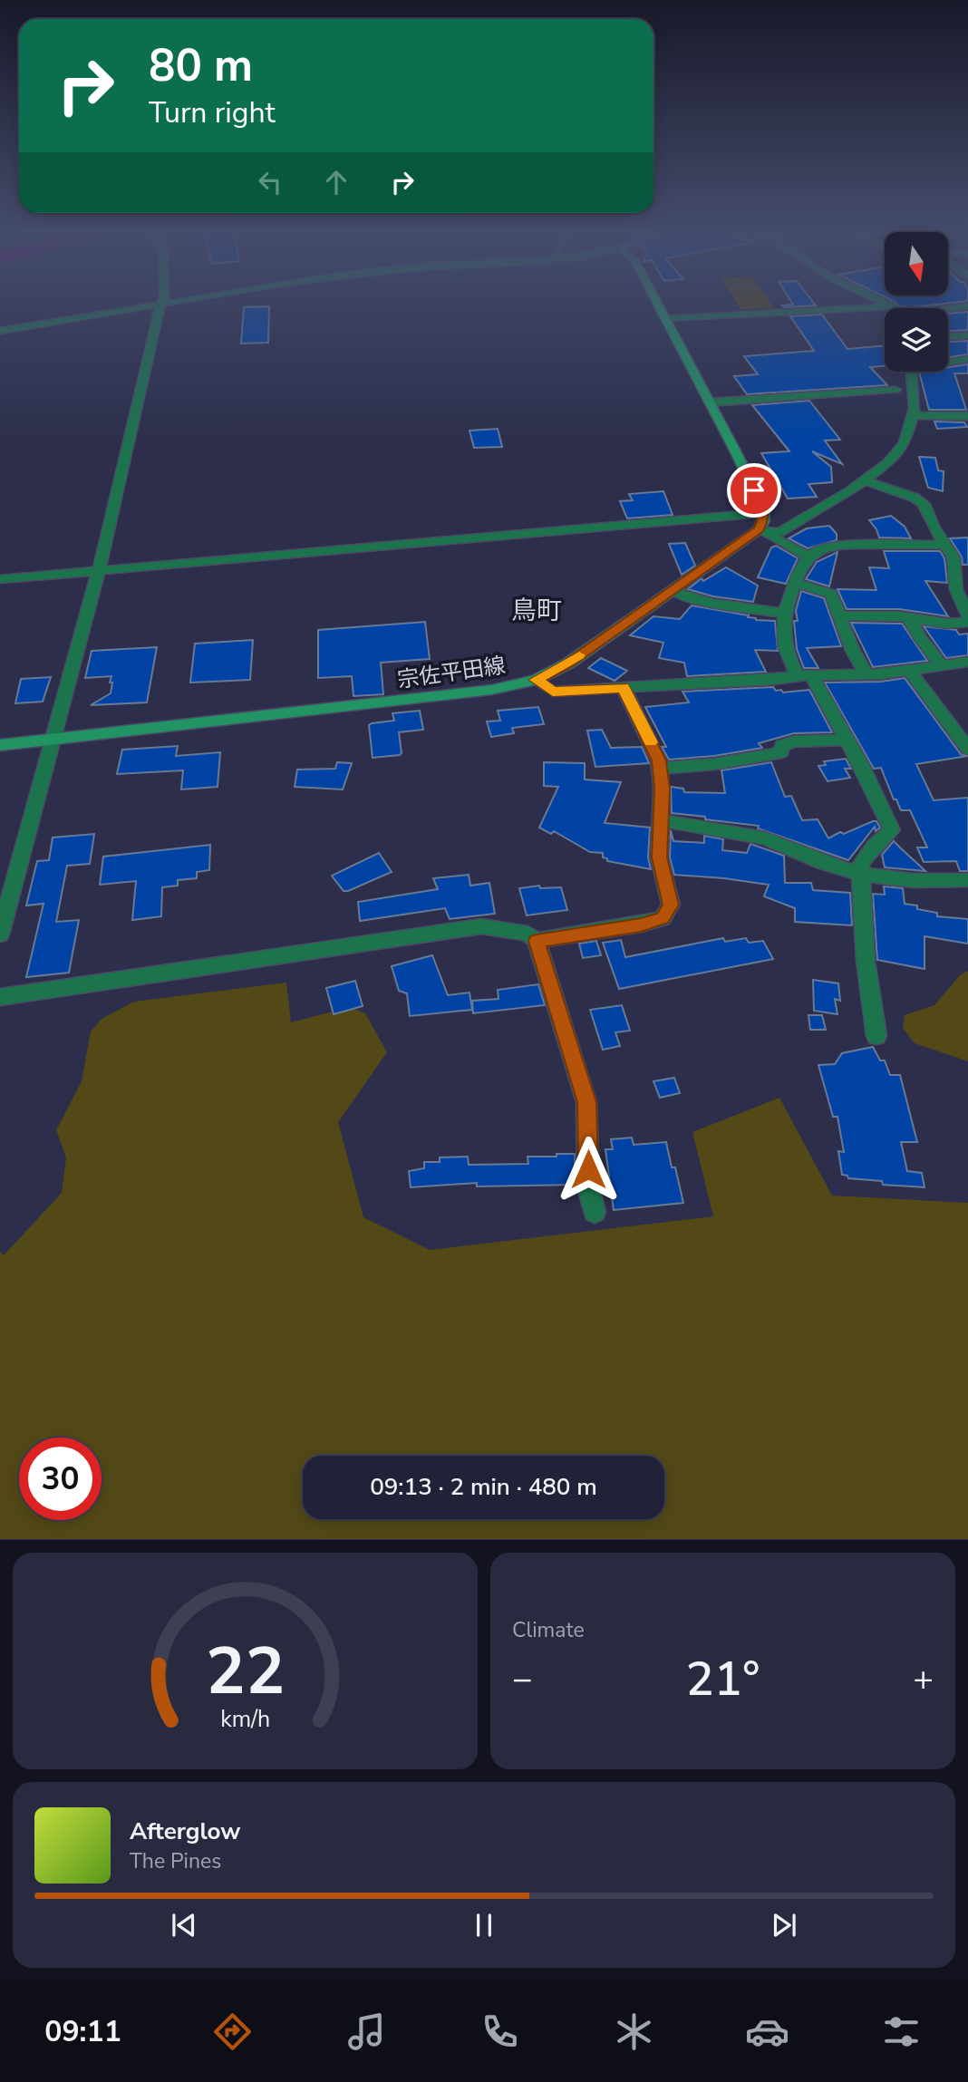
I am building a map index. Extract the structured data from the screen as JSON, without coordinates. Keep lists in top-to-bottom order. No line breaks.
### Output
{"streets":{"main road":["宗佐平田線"]},"districts":["鳥町"],"north":"bottom","page":{"turn":["80 m","Turn right"],"limit":"30","trip":"09:13 · 2 min · 480 m","tile":"Climate","heat":["−","21°","+"],"song":["Afterglow","The Pines"],"tabs":"09:11","gauge":["22","km/h"]}}
